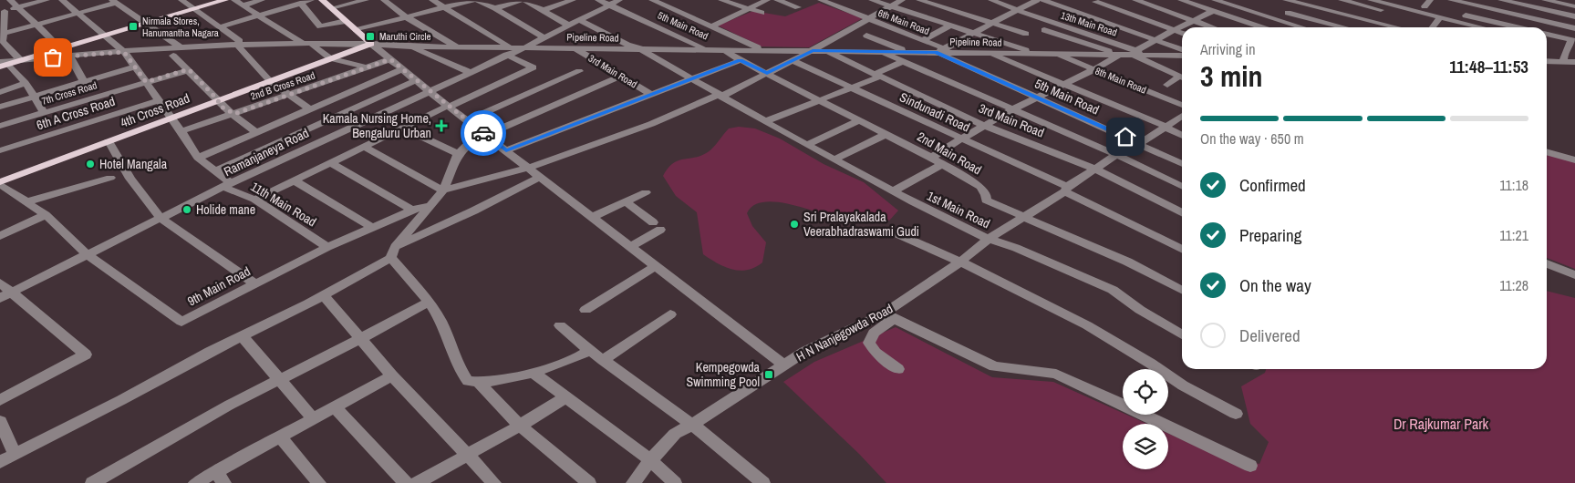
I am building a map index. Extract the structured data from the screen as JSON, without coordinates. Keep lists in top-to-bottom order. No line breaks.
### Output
{"streets":{"main road":["4th Cross Road"],"street":["6th Main Road","13th Main Road","5th Main Road","Pipeline Road","3rd Main Road","8th Main Road","2nd B Cross Road","7th Cross Road","Sindunadi Road","6th A Cross Road","Ramanjaneya Road","2nd Main Road","11th Main Road","1st Main Road","9th Main Road","H N Nanjegowda Road"]},"crossings":[["6th Main Road","5th Main Road"],["6th Main Road","Pipeline Road"],["13th Main Road","Pipeline Road"],["5th Main Road","Pipeline Road"],["5th Main Road","Ramanjaneya Road"],["5th Main Road","H N Nanjegowda Road"],["Pipeline Road","3rd Main Road"],["Pipeline Road","8th Main Road"],["Pipeline Road","Ramanjaneya Road"],["3rd Main Road","H N Nanjegowda Road"],["2nd B Cross Road","11th Main Road"],["7th Cross Road","11th Main Road"],["4th Cross Road","11th Main Road"],["4th Cross Road","9th Main Road"],["Sindunadi Road","H N Nanjegowda Road"],["6th A Cross Road","11th Main Road"],["Ramanjaneya Road","11th Main Road"],["Ramanjaneya Road","9th Main Road"],["2nd Main Road","H N Nanjegowda Road"],["11th Main Road","9th Main Road"],["1st Main Road","H N Nanjegowda Road"]],"parks":["Dr Rajkumar Park"],"places":{"transit":["Nirmala Stores, Hanumantha Nagara","Maruthi Circle","Kempegowda Swimming Pool"],"health":["Kamala Nursing Home, Bengaluru Urban"],"other":["Hotel Mangala","Holide mane","Sri Pralayakalada Veerabhadraswami Gudi"]},"page":{"heading":["3 min","Arriving in","11:48–11:53"],"bar":"On the way · 650 m","list":[["Confirmed","11:18"],["Preparing","11:21"],["On the way","11:28"],"Delivered"]}}
